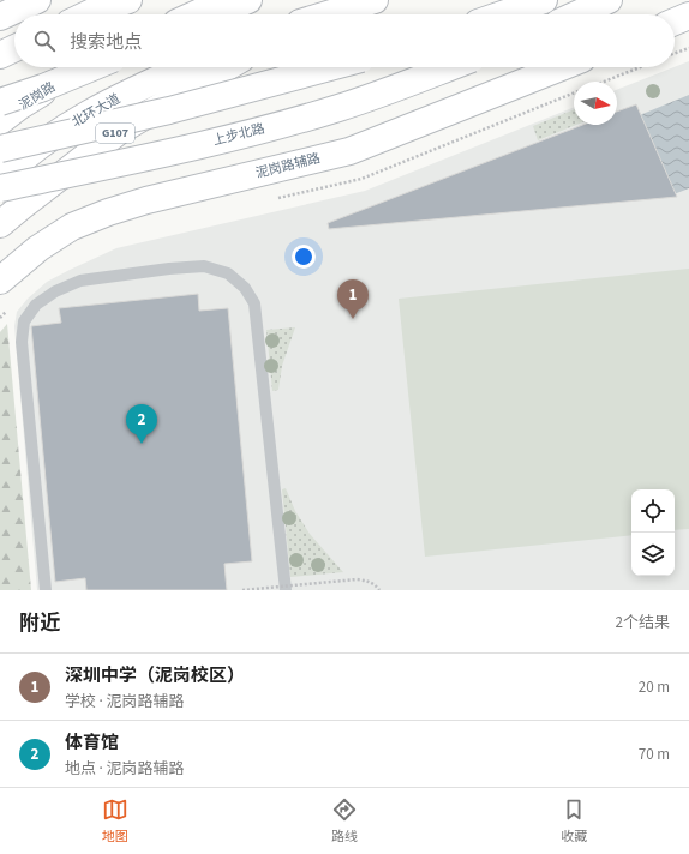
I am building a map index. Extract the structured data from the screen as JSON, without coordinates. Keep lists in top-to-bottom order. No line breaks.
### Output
{"streets":{"main road":["泥岗路","北环大道","G107","上步北路","泥岗路辅路"]},"north":"right","page":{"search":"搜索地点","pins":["1","2"],"heading":["附近","2个结果"],"list":[{"mark":"1","name":"深圳中学（泥岗校区）","note":"学校 · 泥岗路辅路","value":"20 m"},{"mark":"2","name":"体育馆","note":"地点 · 泥岗路辅路","value":"70 m"}],"nav":["地图","路线","收藏"]}}
